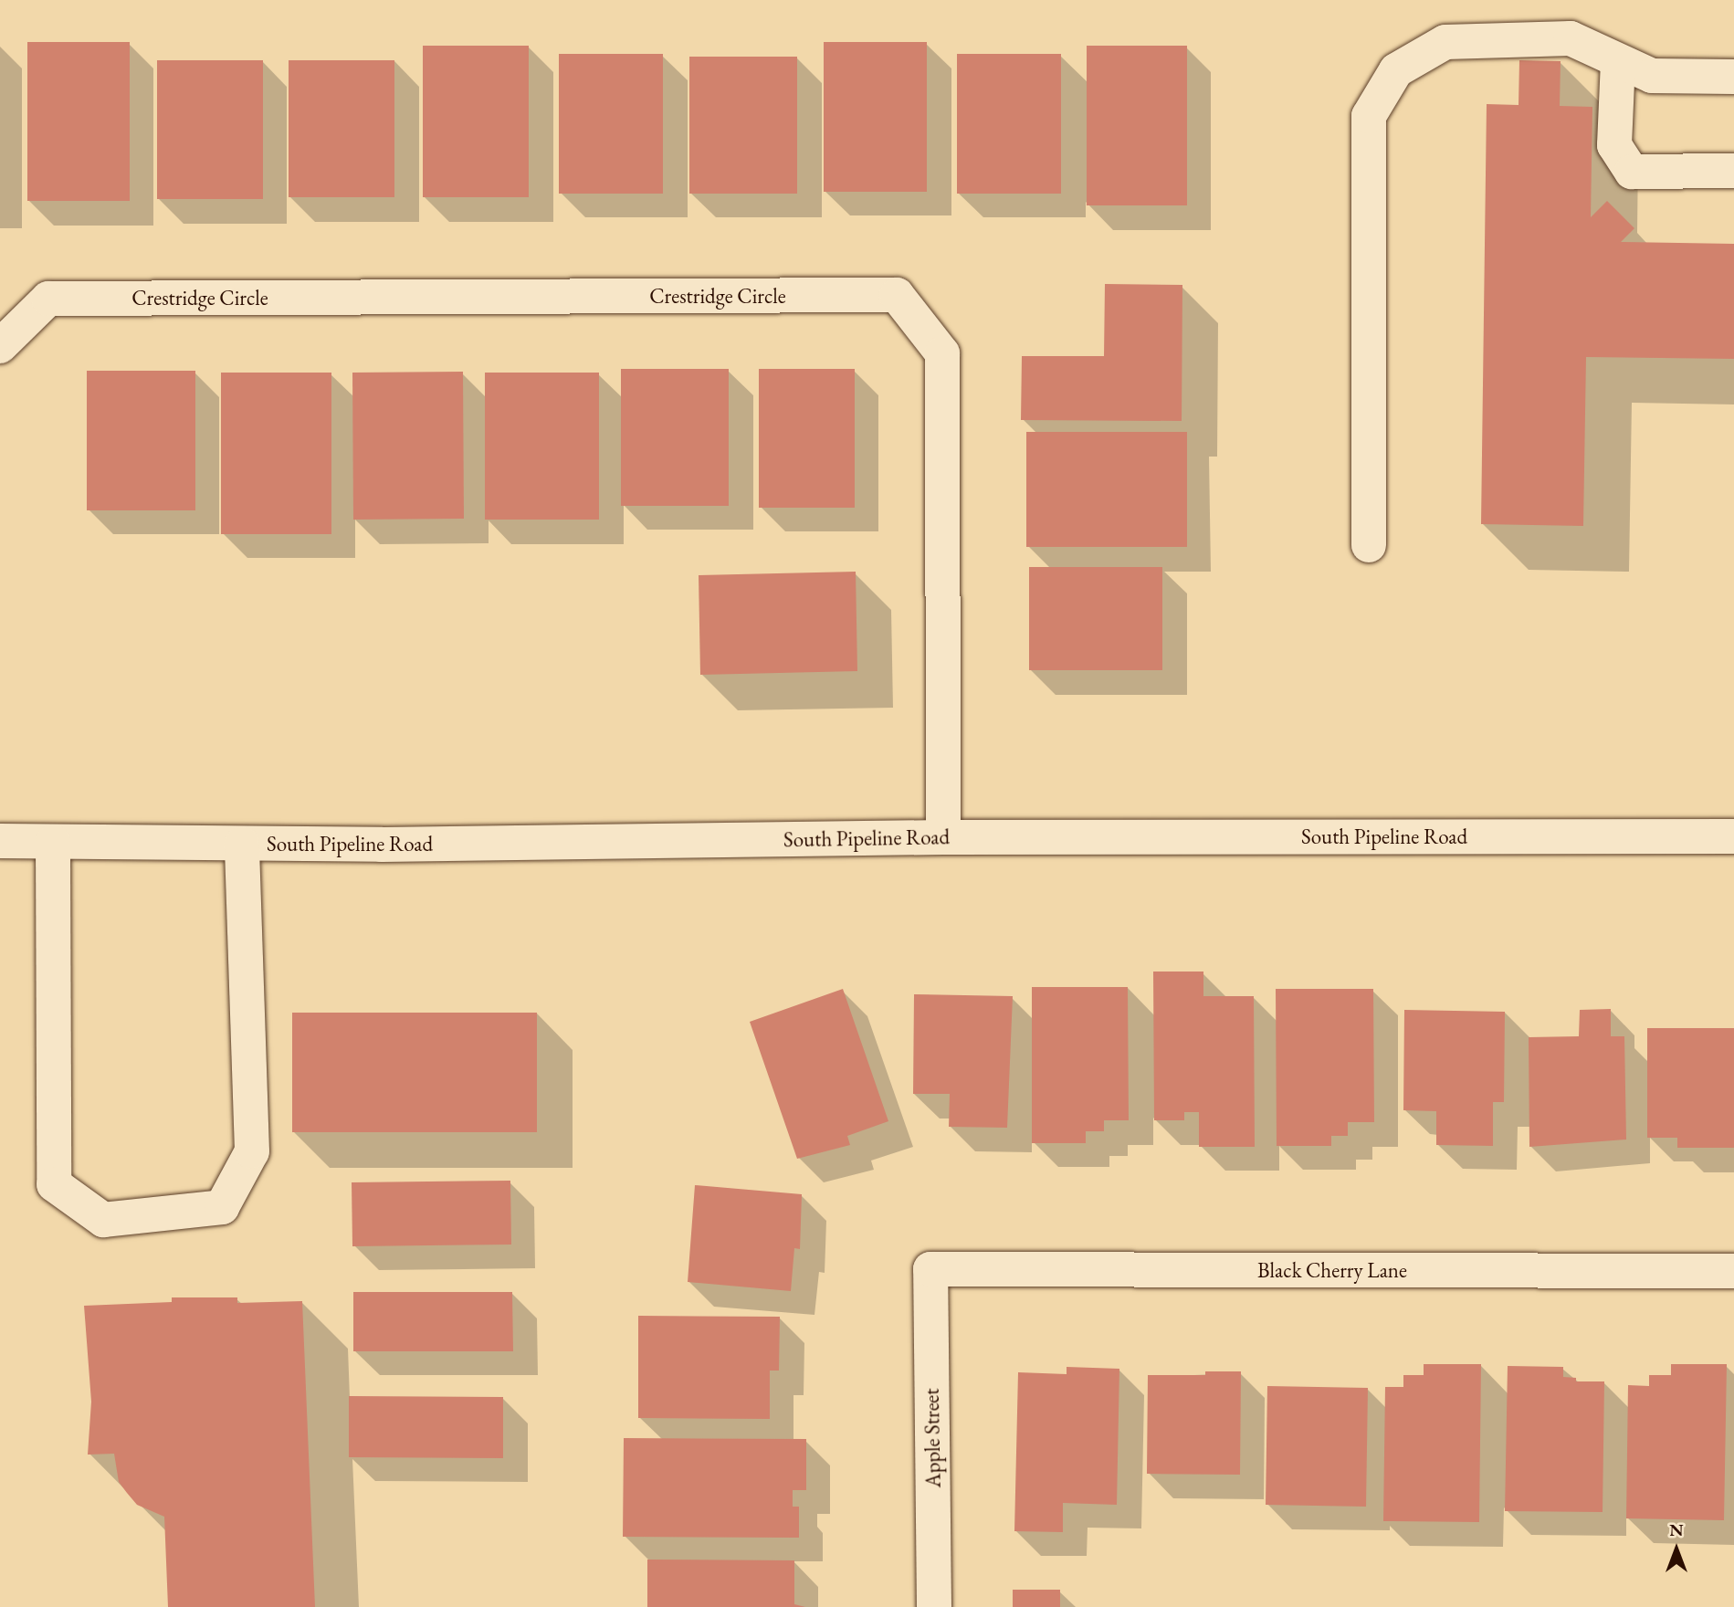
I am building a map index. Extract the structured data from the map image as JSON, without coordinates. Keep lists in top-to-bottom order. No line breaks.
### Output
{"streets":{"street":["Crestridge Circle","South Pipeline Road","Black Cherry Lane","Apple Street"]},"crossings":[["Crestridge Circle","South Pipeline Road"],["Black Cherry Lane","Apple Street"]],"north":"top"}
